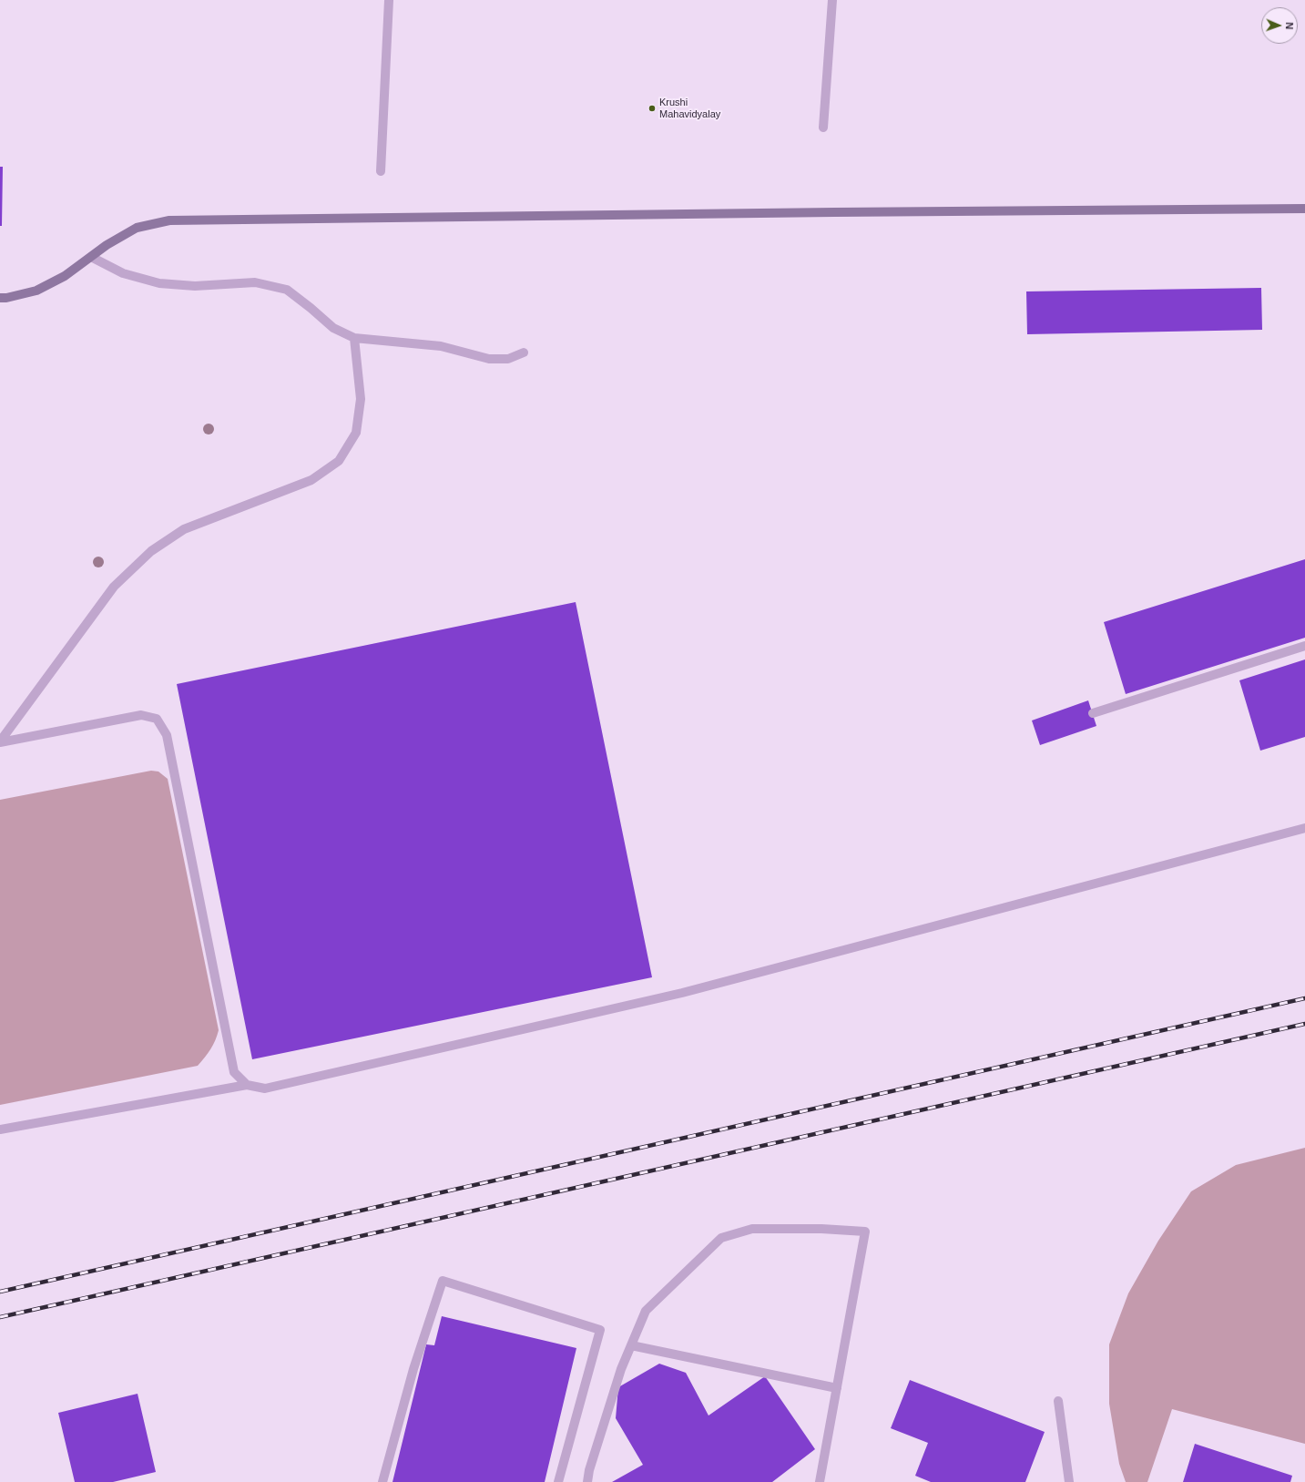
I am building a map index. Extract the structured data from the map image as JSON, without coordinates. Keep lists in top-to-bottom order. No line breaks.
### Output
{"places":["Krushi Mahavidyalay"],"north":"right"}
